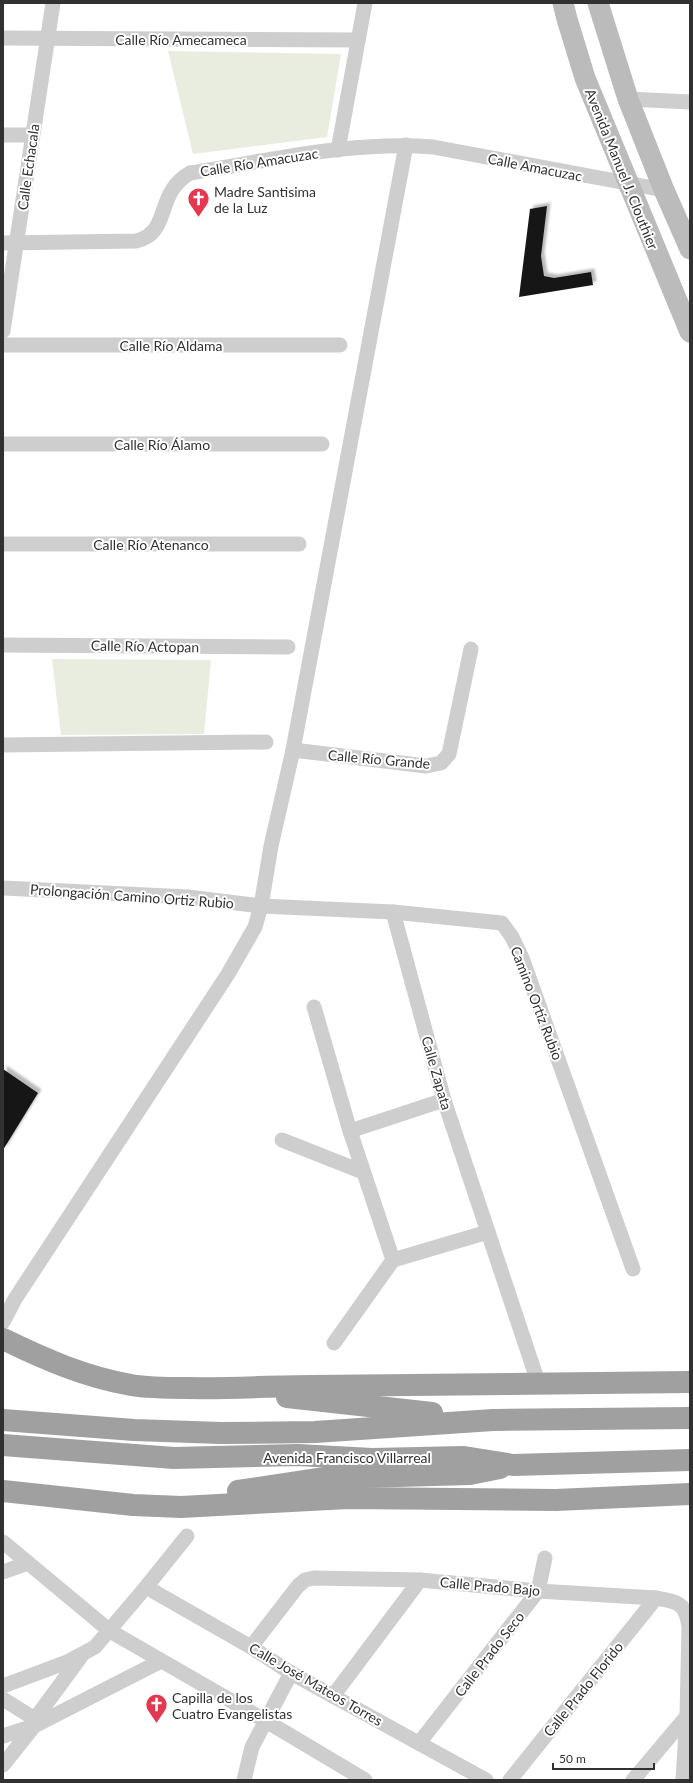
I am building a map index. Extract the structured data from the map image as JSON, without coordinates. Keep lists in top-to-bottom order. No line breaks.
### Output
{"streets":{"highway":["Avenida Francisco Villarreal"],"main road":["Avenida Manuel J. Clouthier"],"street":["Calle Río Amecameca","Calle Río Amacuzac","Calle Echacala","Calle Amacuzac","Calle Río Aldama","Calle Río Álamo","Calle Río Atenanco","Calle Río Actopan","Calle Río Grande","Prolongación Camino Ortiz Rubio","Camino Ortíz Rubio","Calle Zapata","Calle Prado Bajo","Calle Prado Seco","Calle José Mateos Torres","Calle Prado Florido"]},"crossings":[["Calle Río Amecameca","Calle Echacala"],["Calle Río Amacuzac","Calle Echacala"],["Calle Río Amacuzac","Calle Amacuzac"],["Calle Amacuzac","Avenida Manuel J. Clouthier"],["Prolongación Camino Ortiz Rubio","Camino Ortíz Rubio"],["Camino Ortíz Rubio","Calle Zapata"],["Calle Prado Bajo","Calle Prado Seco"],["Calle Prado Bajo","Calle José Mateos Torres"],["Calle Prado Bajo","Calle Prado Florido"],["Calle Prado Seco","Calle José Mateos Torres"]],"places":{"church":["Madre Santisima de la Luz","Capilla de los Cuatro Evangelistas"]},"scale_bar":"50 m"}
